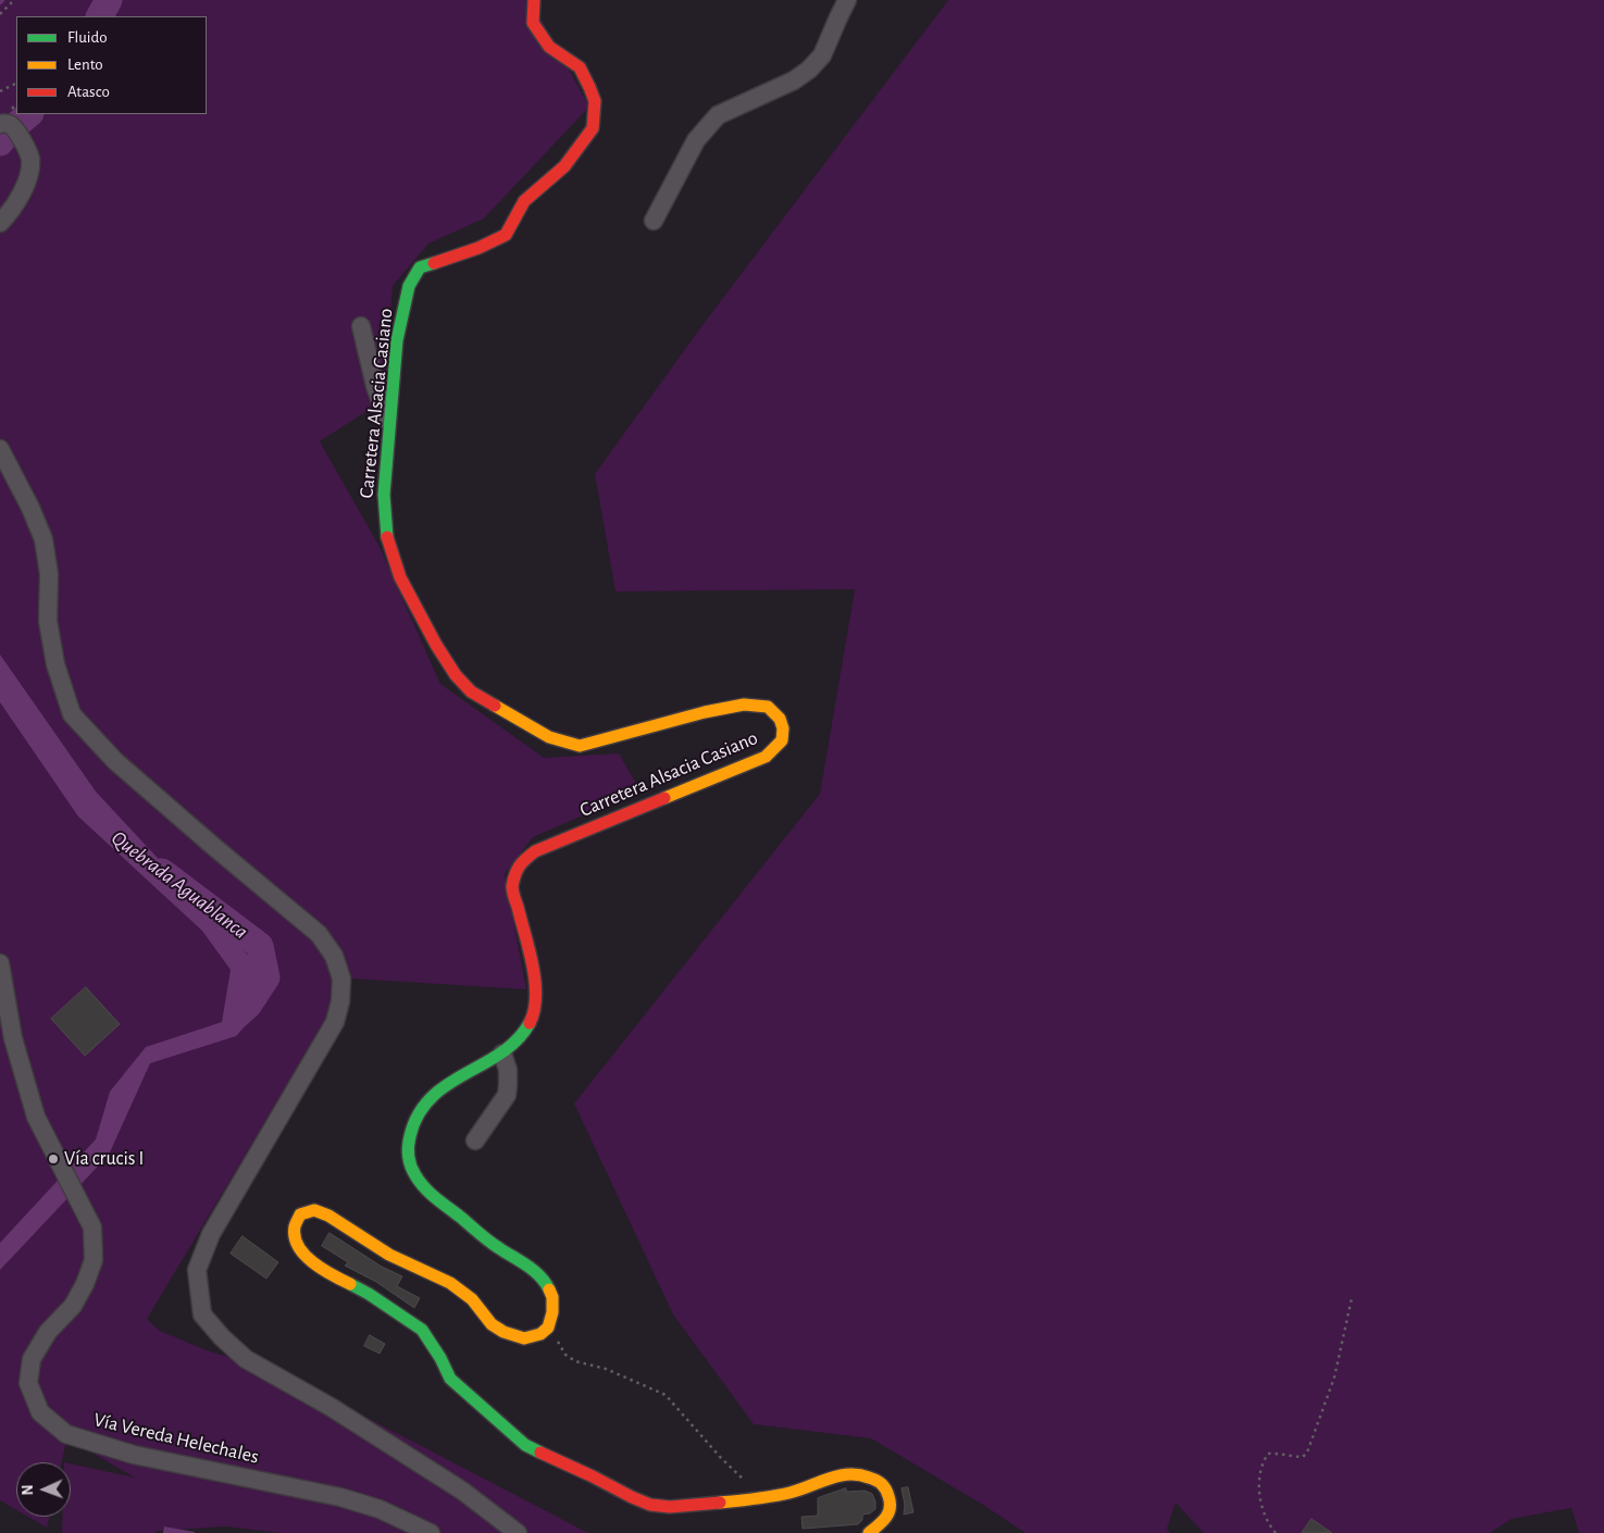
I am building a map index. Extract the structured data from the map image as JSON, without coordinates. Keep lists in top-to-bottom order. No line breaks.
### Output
{"streets":{"street":["Carretera Alsacia Casiano","Vía Vereda Helechales"]},"water":["Quebrada Aguablanca"],"places":["Vía crucis I"],"legend":["Fluido","Lento","Atasco"],"north":"left"}
